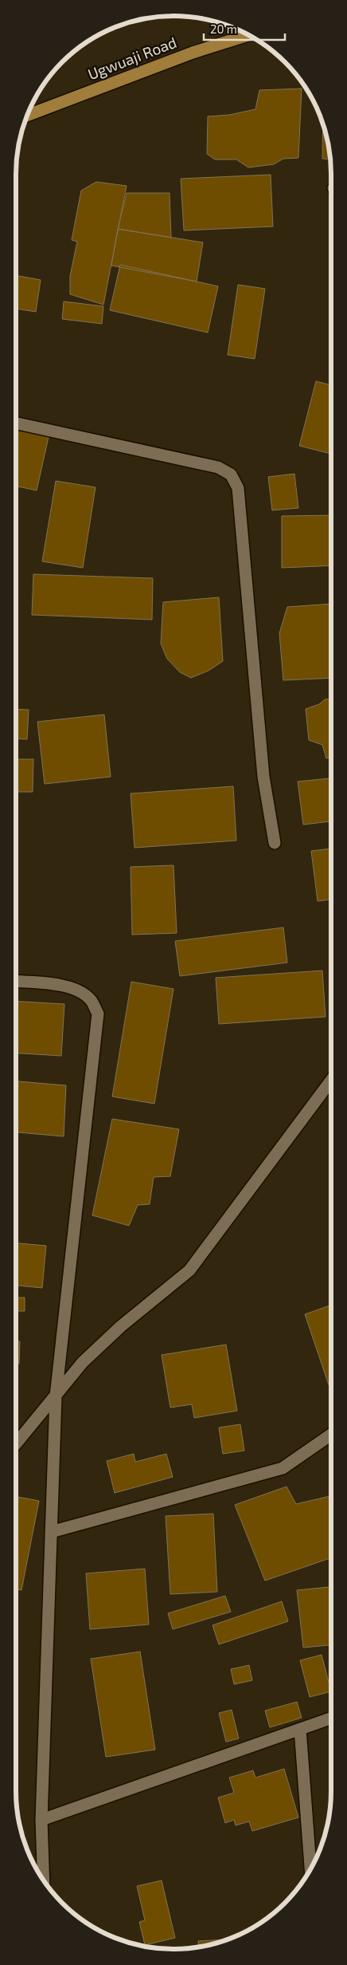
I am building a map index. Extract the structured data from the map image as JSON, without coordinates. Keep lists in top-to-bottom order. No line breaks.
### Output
{"streets":{"main road":["Ugwuaji Road"]},"scale_bar":"20 m"}
